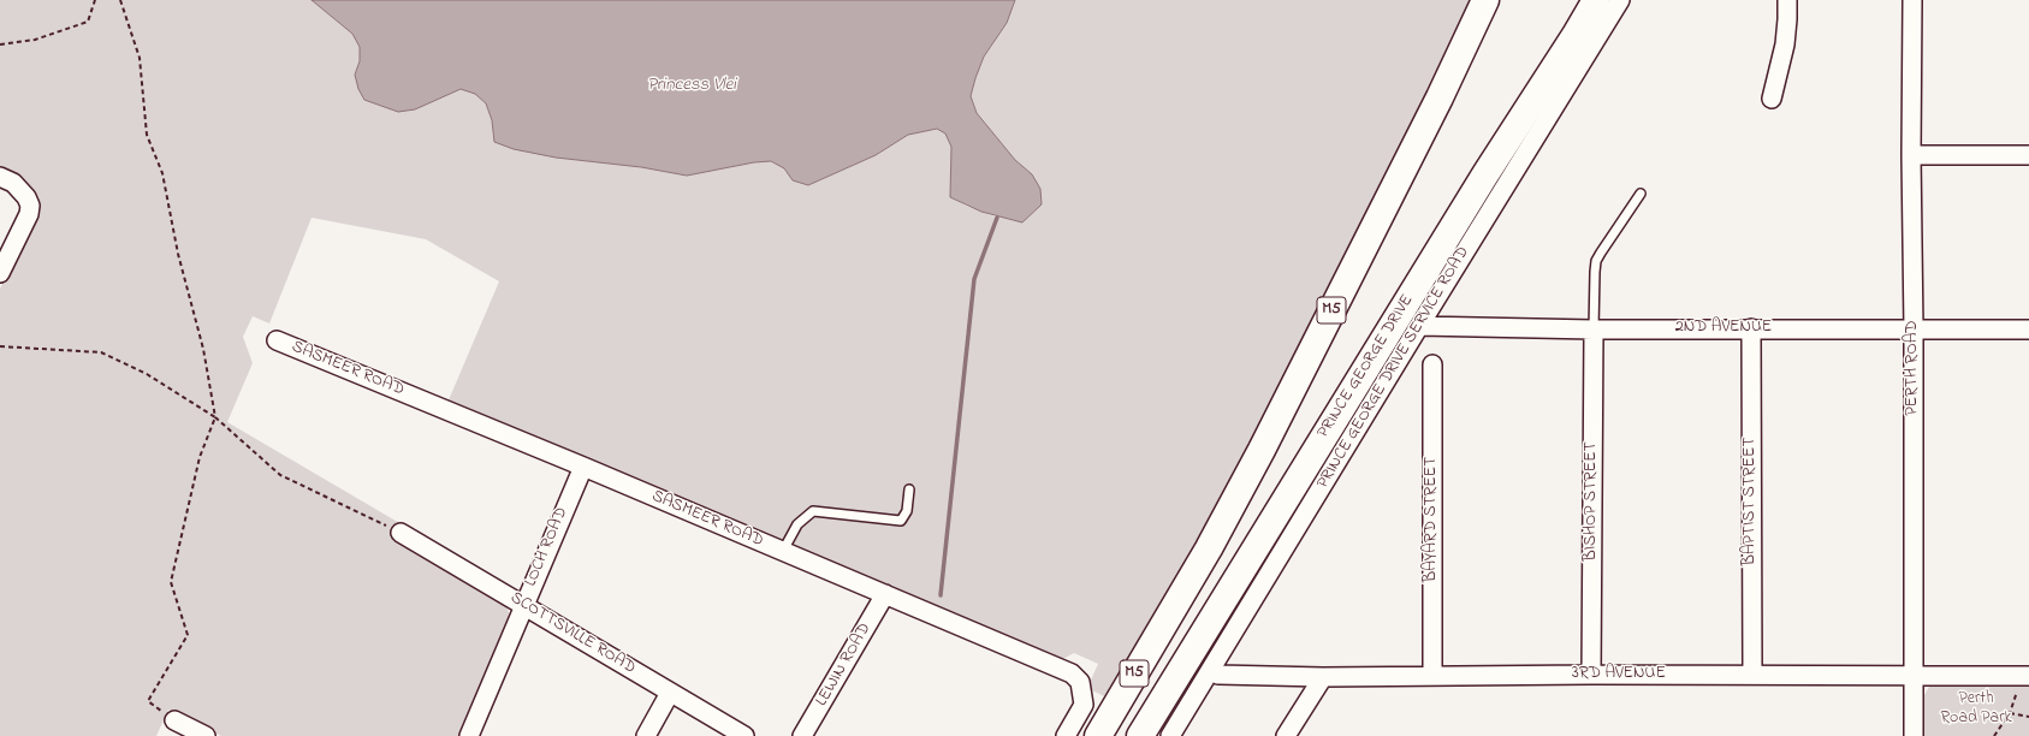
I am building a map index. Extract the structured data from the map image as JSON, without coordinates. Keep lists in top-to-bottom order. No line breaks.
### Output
{"streets":{"main road":["M5","PRINCE GEORGE DRIVE"],"street":["2ND AVENUE","PRINCE GEORGE DRIVE SERVICE ROAD","PERTH ROAD","SASMEER ROAD","BISHOP STREET","BAPTIST STREET","BAYARD STREET","LOCH ROAD","SCOTTSVILLE ROAD","LEWIN ROAD","3RD AVENUE"]},"crossings":[["2ND AVENUE","PRINCE GEORGE DRIVE SERVICE ROAD"],["2ND AVENUE","PERTH ROAD"],["2ND AVENUE","BISHOP STREET"],["2ND AVENUE","BAPTIST STREET"],["PRINCE GEORGE DRIVE SERVICE ROAD","3RD AVENUE"],["PERTH ROAD","3RD AVENUE"],["SASMEER ROAD","LOCH ROAD"],["SASMEER ROAD","LEWIN ROAD"],["BISHOP STREET","3RD AVENUE"],["BAPTIST STREET","3RD AVENUE"],["BAYARD STREET","3RD AVENUE"],["LOCH ROAD","SCOTTSVILLE ROAD"]],"water":["Princess Vlei"],"parks":["Perth Road Park"]}
